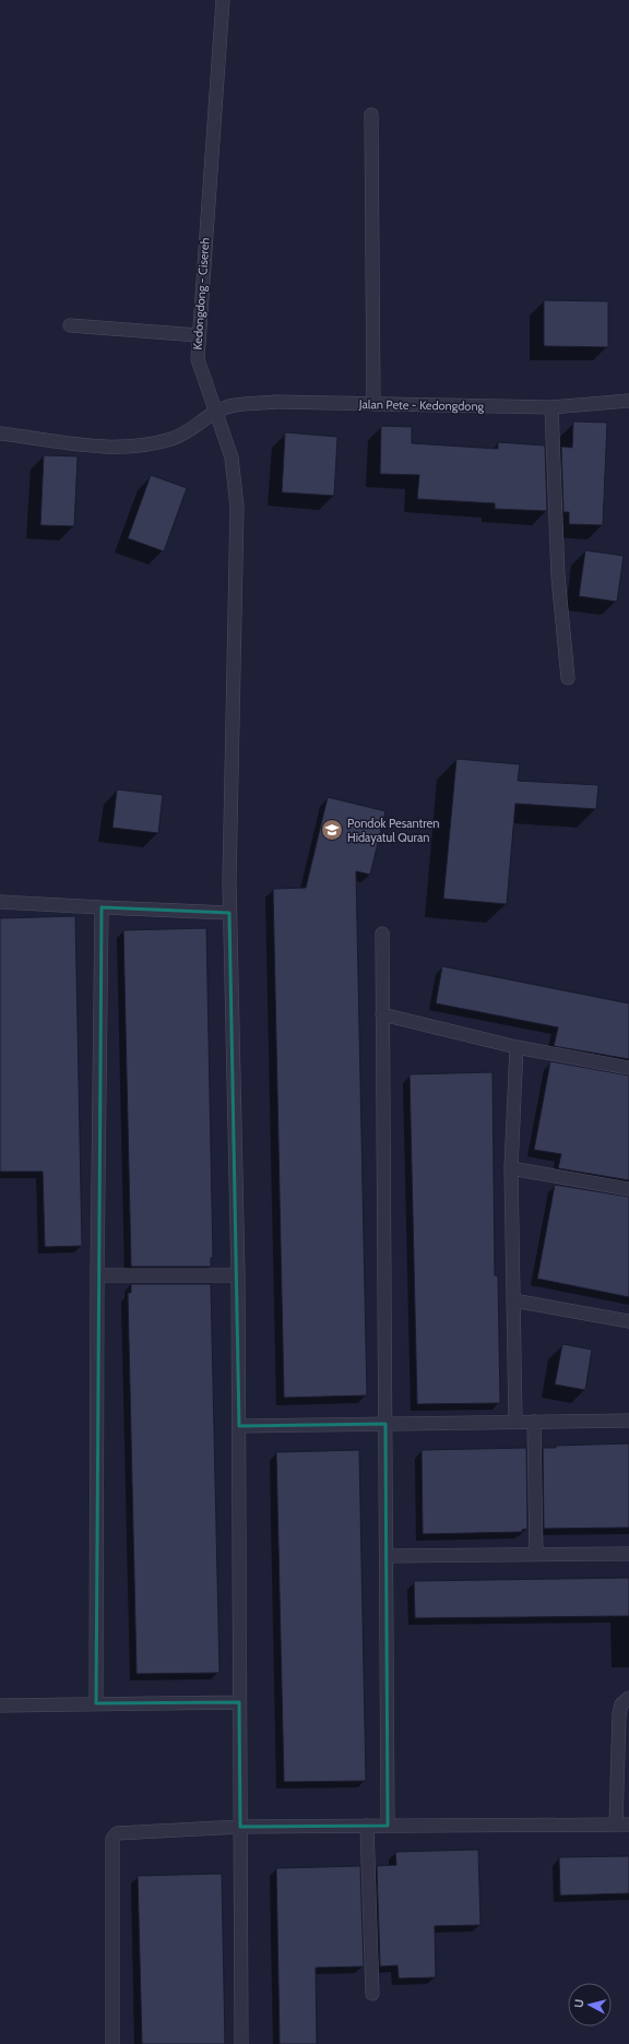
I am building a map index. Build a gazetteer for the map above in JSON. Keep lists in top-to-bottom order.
{
  "streets": {
    "street": ["Kedongdong - Cisereh", "Jalan Pete - Kedongdong"]
  },
  "crossings": [
    ["Kedongdong - Cisereh", "Jalan Pete - Kedongdong"]
  ],
  "places": {
    "school or university": ["Pondok Pesantren Hidayatul Quran"]
  },
  "north": "left"
}
